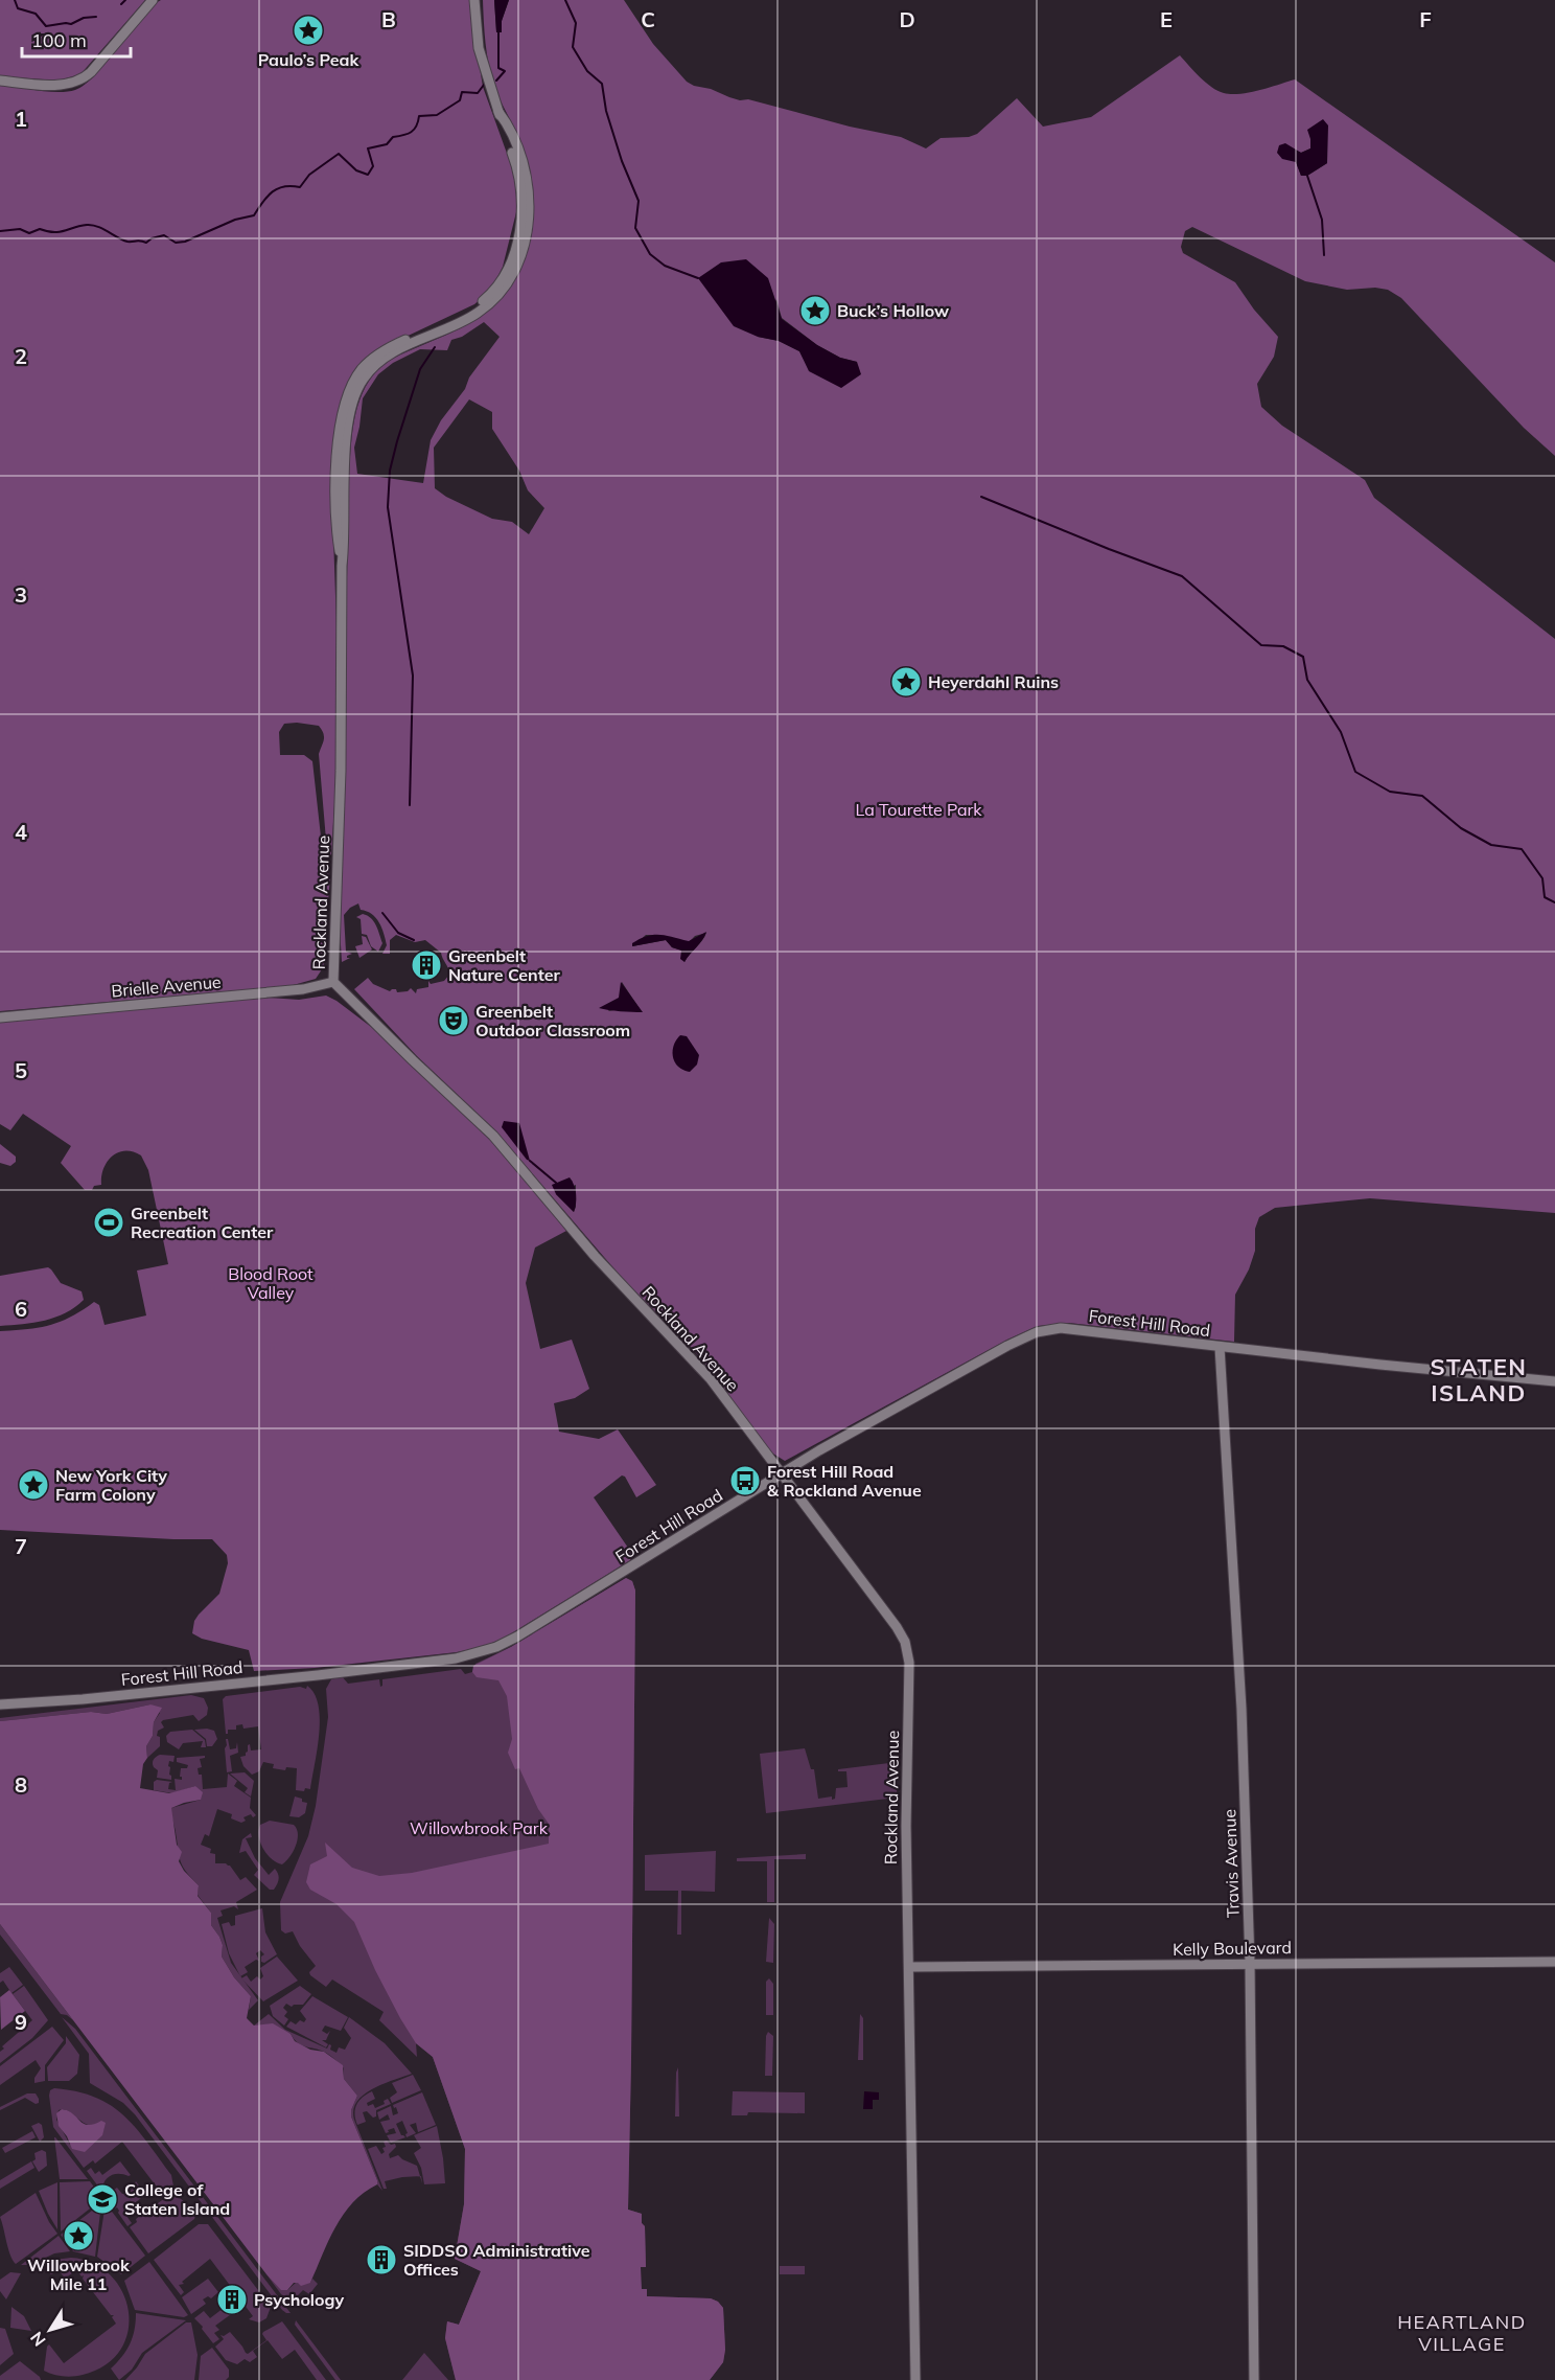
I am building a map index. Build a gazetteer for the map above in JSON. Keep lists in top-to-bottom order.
{
  "streets": {
    "street": [
      "Rockland Avenue",
      "Brielle Avenue",
      "Forest Hill Road",
      "Travis Avenue",
      "Kelly Boulevard"
    ]
  },
  "crossings": [
    ["Rockland Avenue", "Brielle Avenue"],
    ["Rockland Avenue", "Forest Hill Road"],
    ["Rockland Avenue", "Kelly Boulevard"],
    ["Forest Hill Road", "Travis Avenue"],
    ["Travis Avenue", "Kelly Boulevard"]
  ],
  "districts": ["STATEN ISLAND", "HEARTLAND VILLAGE"],
  "parks": ["La Tourette Park", "Blood Root Valley", "Willowbrook Park"],
  "places": {
    "place": [
      "Paulo’s Peak",
      "Buck’s Hollow",
      "Heyerdahl Ruins",
      "New York City Farm Colony",
      "Willowbrook Mile 11"
    ],
    "building": ["Greenbelt Nature Center", "SIDDSO Administrative Offices", "Psychology"],
    "theatre": ["Greenbelt Outdoor Classroom"],
    "sports": ["Greenbelt Recreation Center"],
    "bus stop": ["Forest Hill Road & Rockland Avenue"],
    "school or university": ["College of Staten Island"]
  },
  "scale_bar": "100 m",
  "north": "bottom left",
  "grid": {
    "columns": [
      "B",
      "C",
      "D",
      "E",
      "F"
    ],
    "rows": [
      "1",
      "2",
      "3",
      "4",
      "5",
      "6",
      "7",
      "8",
      "9"
    ]
  }
}
